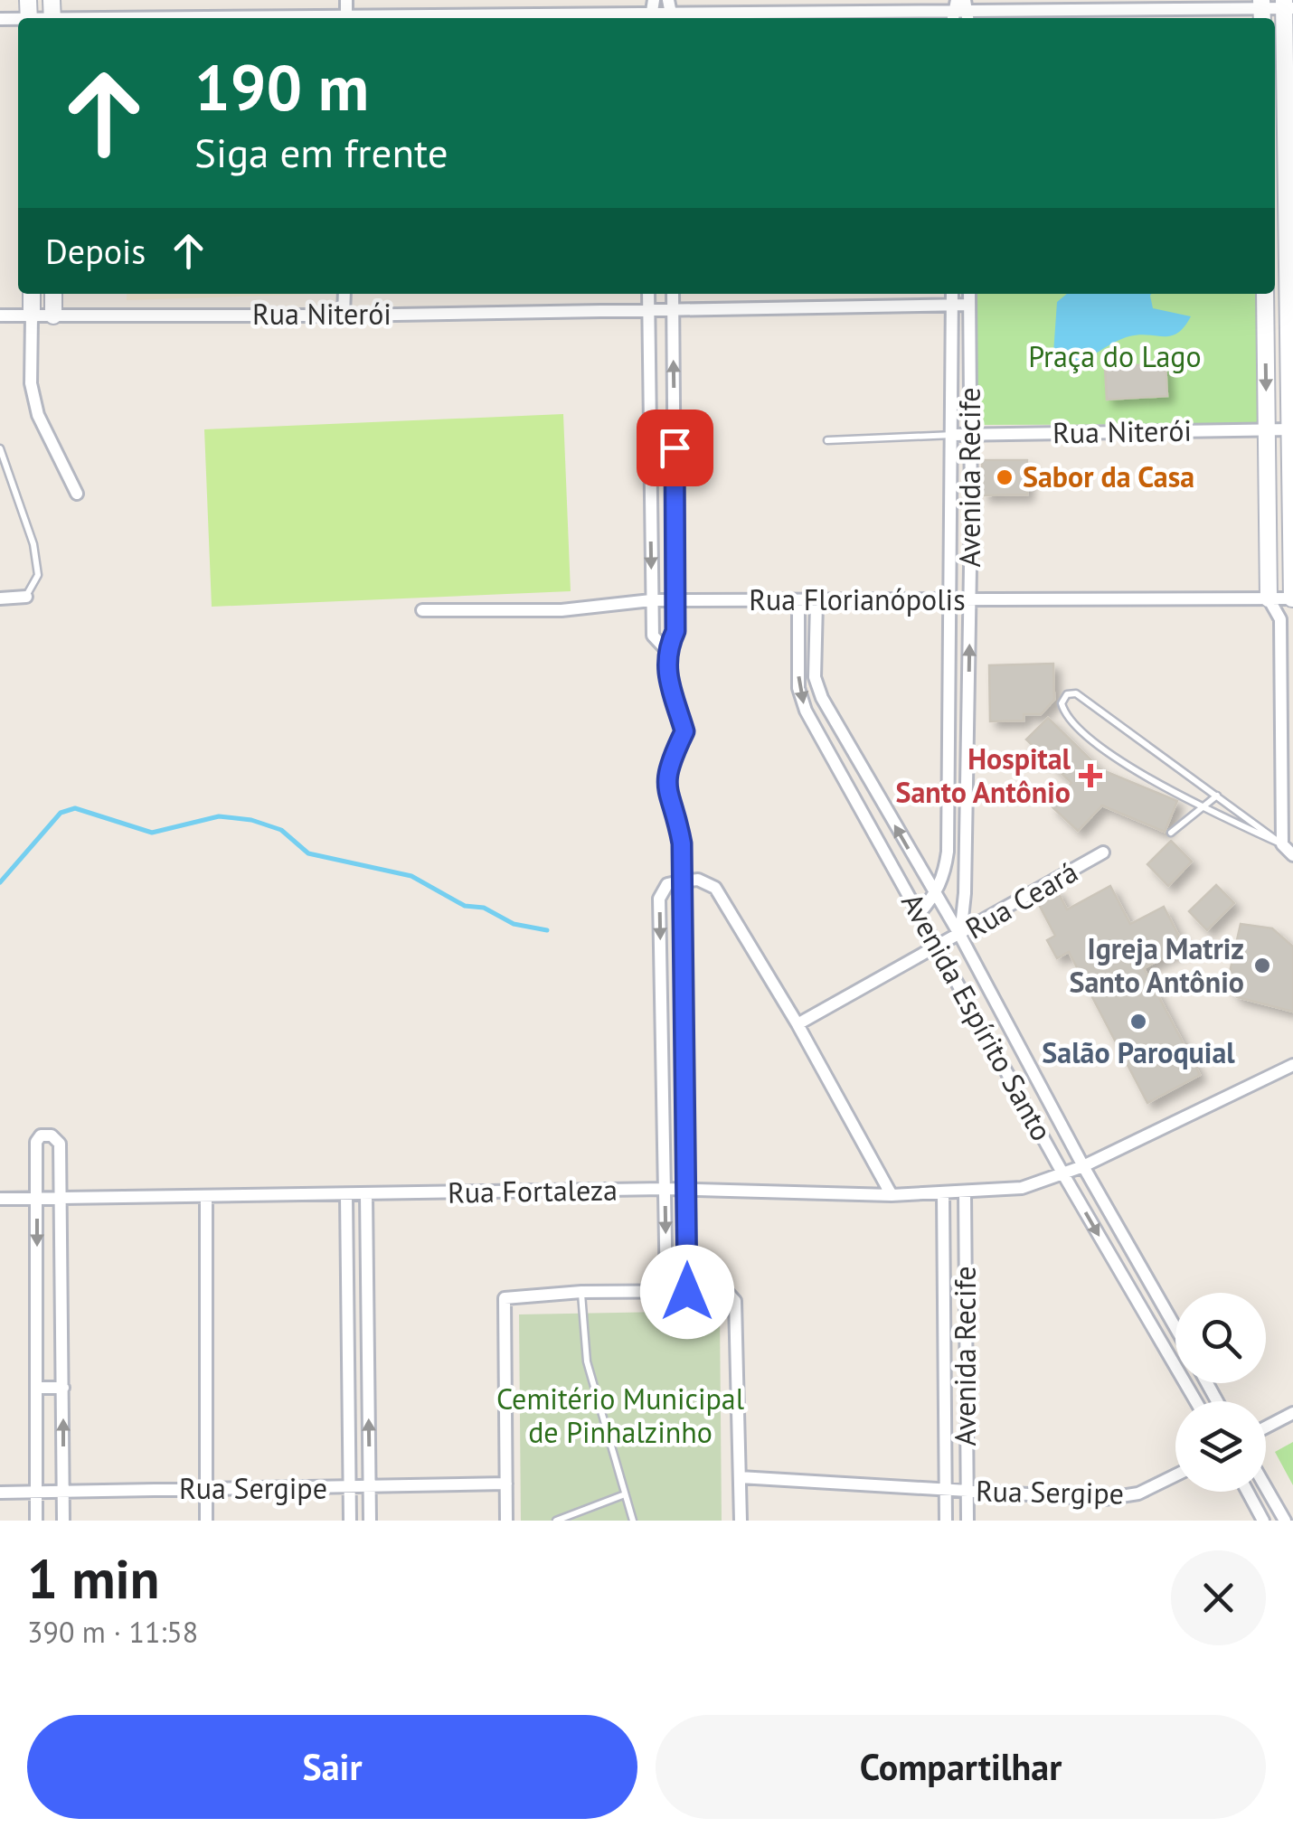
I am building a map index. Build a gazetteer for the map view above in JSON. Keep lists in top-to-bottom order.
{
  "streets": {
    "street": [
      "Rua Niterói",
      "Avenida Recife",
      "Rua Florianópolis",
      "Rua Ceará",
      "Avenida Espírito Santo",
      "Rua Fortaleza",
      "Rua Sergipe"
    ]
  },
  "crossings": [
    ["Rua Niterói", "Avenida Recife"],
    ["Avenida Recife", "Rua Florianópolis"],
    ["Avenida Recife", "Rua Ceará"],
    ["Avenida Recife", "Avenida Espírito Santo"],
    ["Avenida Recife", "Rua Fortaleza"],
    ["Avenida Recife", "Rua Sergipe"],
    ["Rua Florianópolis", "Avenida Espírito Santo"],
    ["Rua Ceará", "Avenida Espírito Santo"],
    ["Avenida Espírito Santo", "Rua Fortaleza"]
  ],
  "parks": ["Praça do Lago", "Cemitério Municipal de Pinhalzinho"],
  "places": {
    "other": ["Sabor da Casa", "Igreja Matriz Santo Antônio", "Salão Paroquial"],
    "health": ["Hospital Santo Antônio"]
  },
  "page": {
    "turn": ["190 m", "Siga em frente"],
    "then": "Depois",
    "heading": ["1 min", "390 m · 11:58"],
    "buttons": ["Sair", "Compartilhar"]
  }
}
